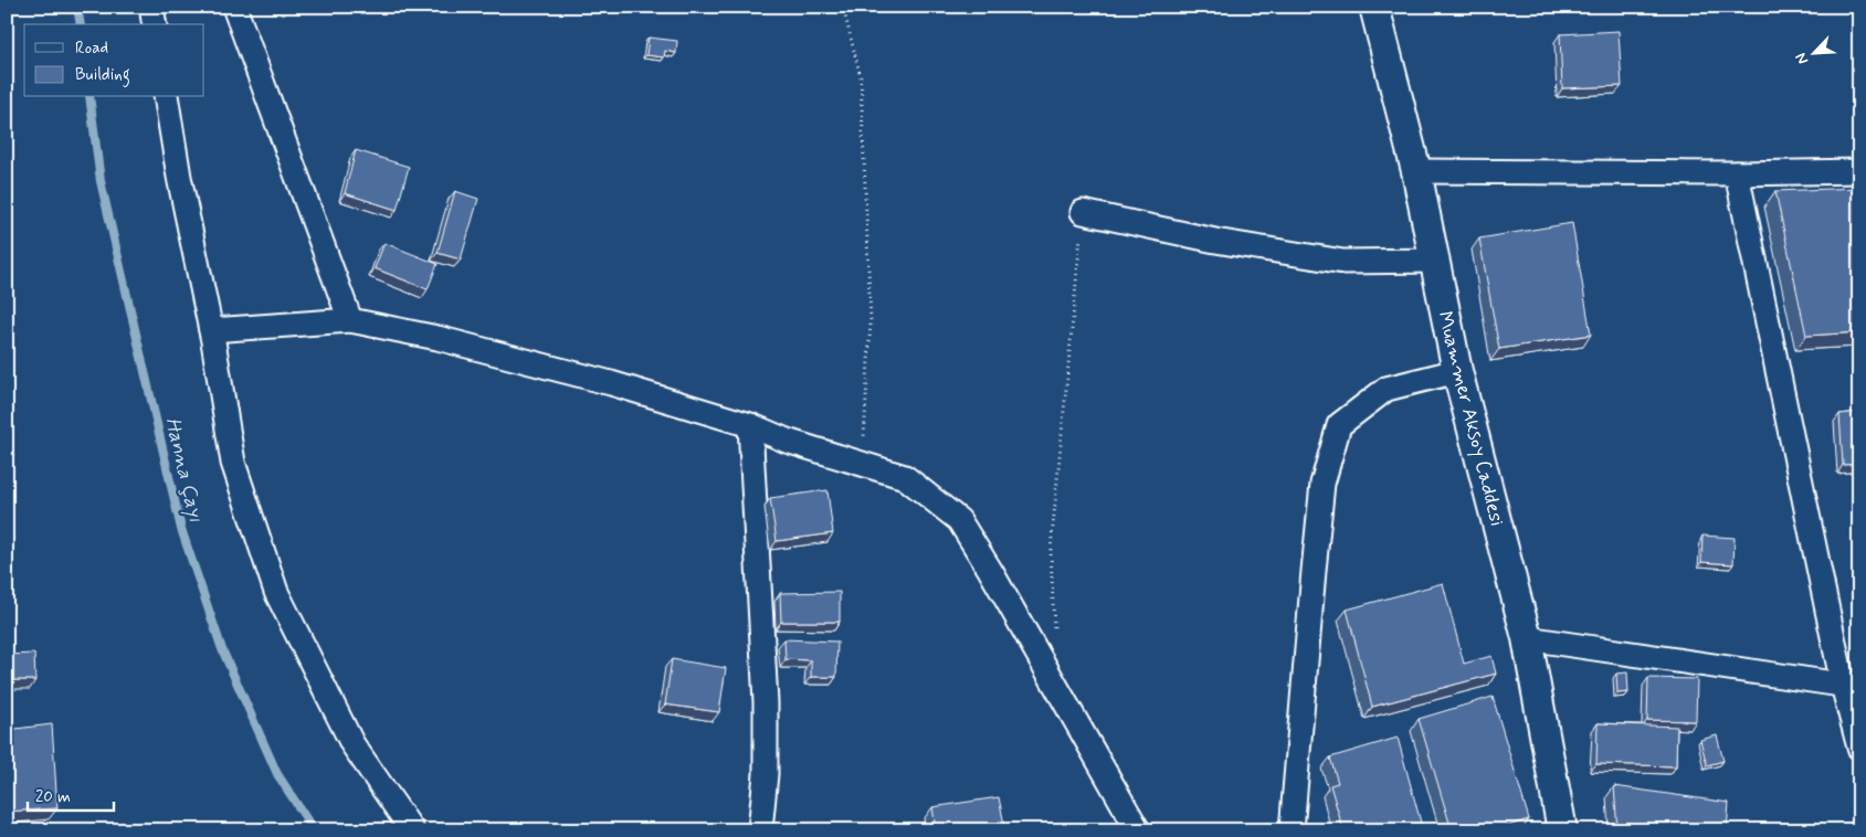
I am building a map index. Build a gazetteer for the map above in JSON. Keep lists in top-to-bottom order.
{
  "streets": {
    "street": ["Muammer Aksoy Caddesi"]
  },
  "water": ["Hanna Çayı"],
  "legend": ["Road", "Building"],
  "scale_bar": "20 m",
  "north": "bottom left"
}
